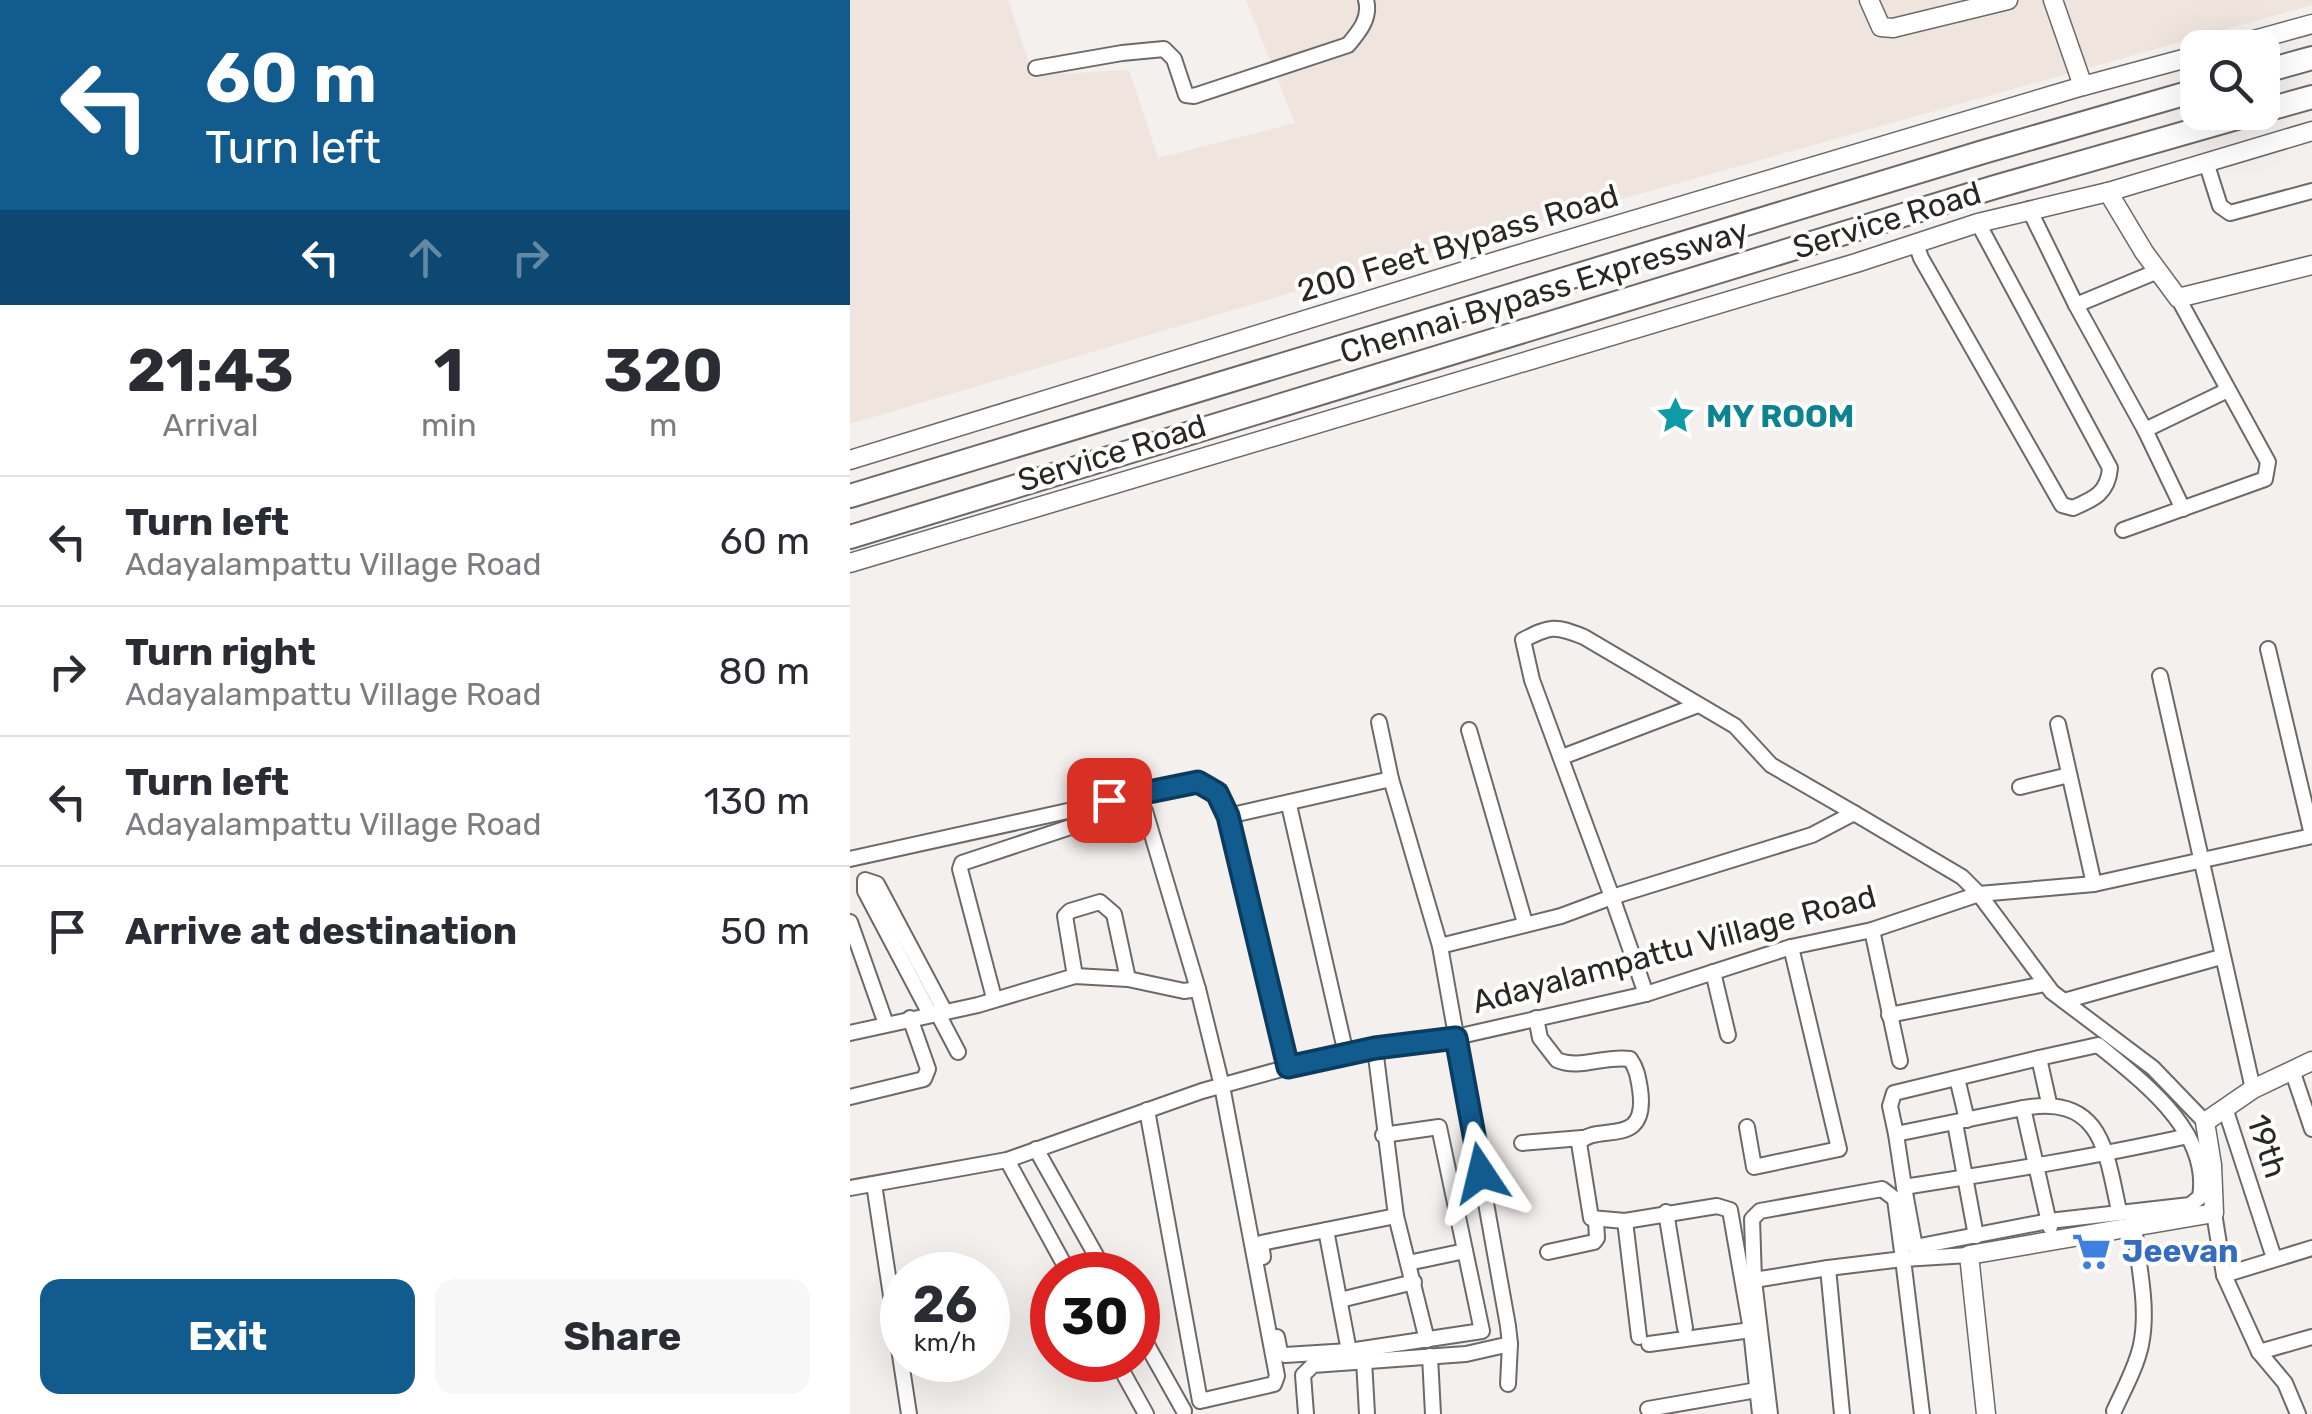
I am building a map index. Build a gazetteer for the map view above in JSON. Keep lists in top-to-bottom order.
{
  "streets": {
    "highway": ["Chennai Bypass Expressway"],
    "street": [
      "Service Road",
      "200 Feet Bypass Road",
      "Adayalampattu Village Road",
      "19th"
    ]
  },
  "places": {
    "place": ["MY ROOM"],
    "supermarket": ["Jeevan"]
  },
  "page": {
    "turn": ["60 m", "Turn left"],
    "eta": [
      "21:43",
      "Arrival",
      "1",
      "min",
      "320",
      "m"
    ],
    "list": [
      {
        "name": "Turn left",
        "note": "Adayalampattu Village Road",
        "value": "60 m"
      },
      {
        "name": "Turn right",
        "note": "Adayalampattu Village Road",
        "value": "80 m"
      },
      {
        "name": "Turn left",
        "note": "Adayalampattu Village Road",
        "value": "130 m"
      },
      {
        "name": "Arrive at destination",
        "value": "50 m"
      }
    ],
    "speed": "26 km/h",
    "limit": "30",
    "buttons": ["Exit", "Share"]
  }
}
